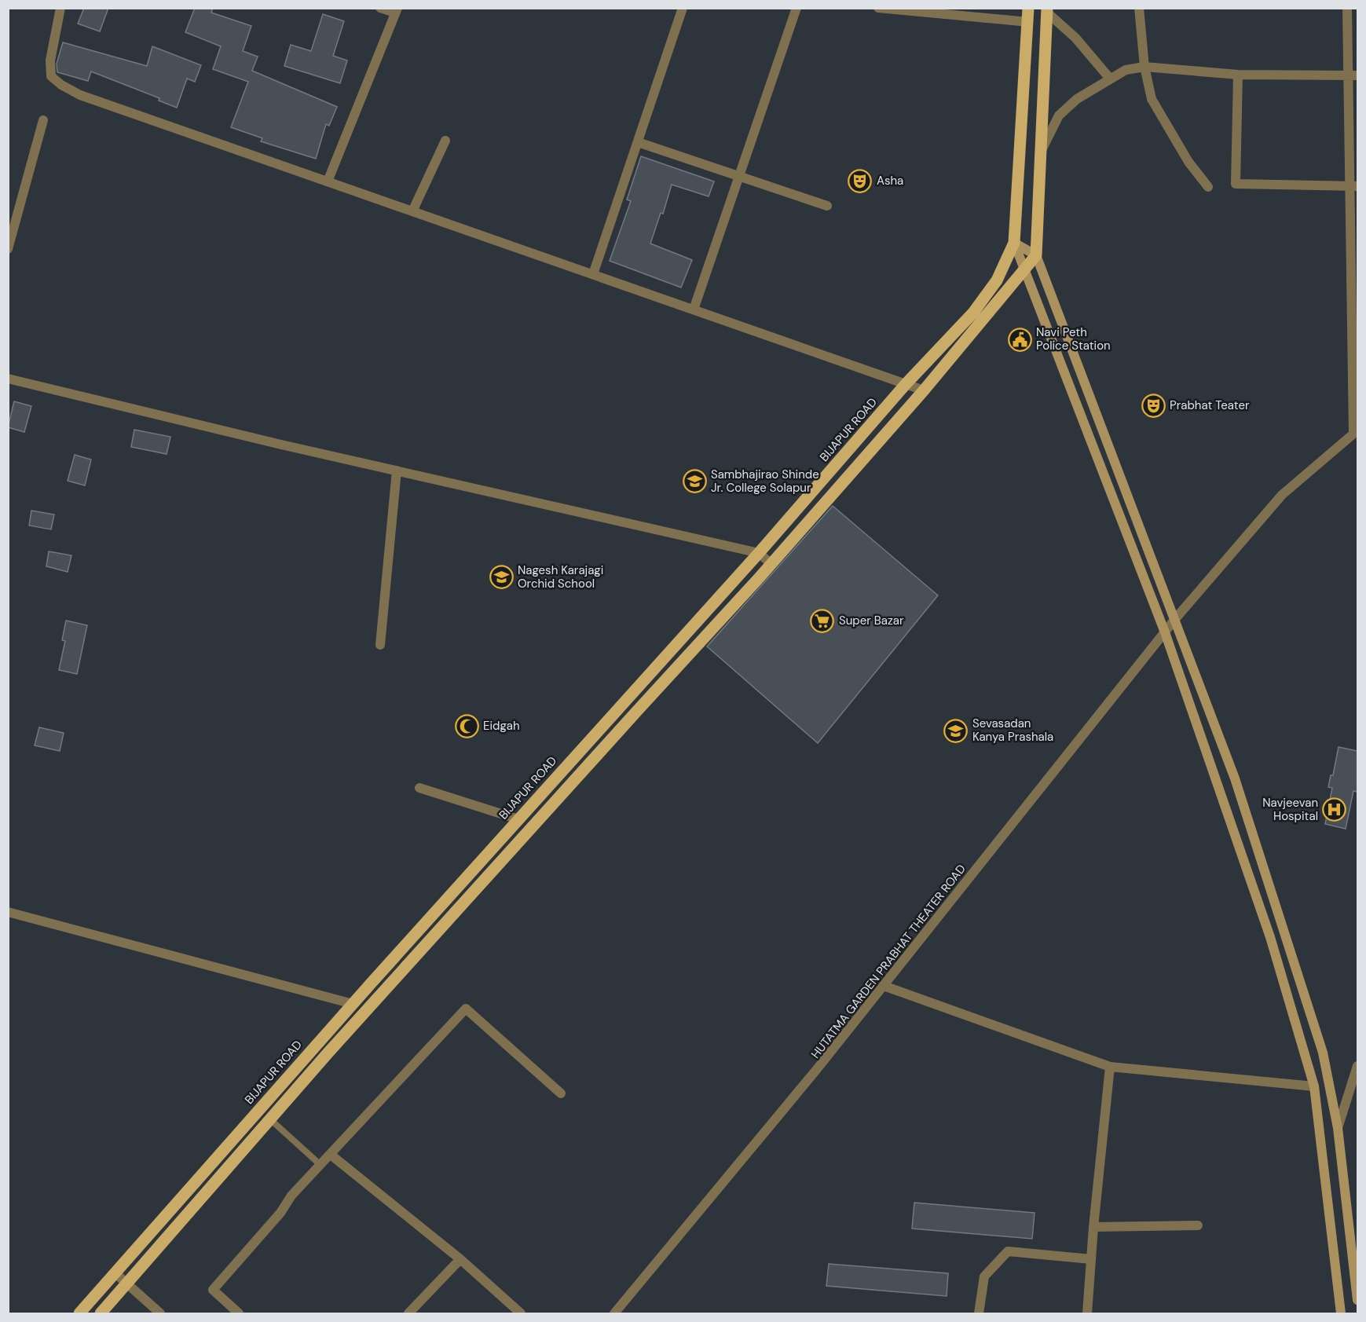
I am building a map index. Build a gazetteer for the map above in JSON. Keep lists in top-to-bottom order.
{
  "streets": {
    "main road": ["BIJAPUR ROAD"],
    "street": ["HUTATMA GARDEN PRABHAT THEATER ROAD"]
  },
  "places": {
    "theatre": ["Asha", "Prabhat Teater"],
    "public building": ["Navi Peth Police Station"],
    "school or university": ["Sambhajirao Shinde Jr. College Solapur", "Nagesh Karajagi Orchid School", "Sevasadan Kanya Prashala"],
    "supermarket": ["Super Bazar"],
    "mosque": ["Eidgah"],
    "hospital": ["Navjeevan Hospital"]
  }
}
